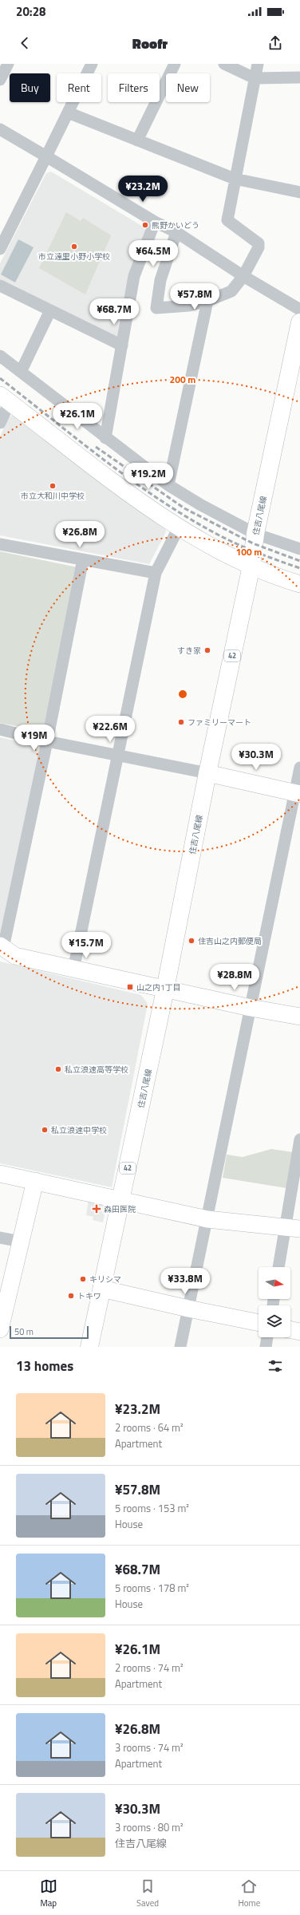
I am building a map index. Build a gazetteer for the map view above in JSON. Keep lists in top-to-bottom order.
{
  "streets": {
    "main road": ["住吉八尾線", "42"]
  },
  "places": {
    "other": [
      "熊野かいどう",
      "市立遠里小野小学校",
      "市立大和川中学校",
      "すき家",
      "ファミリーマート",
      "住吉山之内郵便局",
      "私立浪速高等学校",
      "私立浪速中学校",
      "キリシマ",
      "トキワ"
    ],
    "transit": ["山之内1丁目"],
    "health": ["森田医院"]
  },
  "scale_bar": "50 m",
  "north": "right",
  "page": {
    "status": "20:28",
    "header": "Roofr",
    "chip": [
      "Buy",
      "Rent",
      "Filters",
      "New"
    ],
    "price": [
      "¥23.2M",
      "¥64.5M",
      "¥57.8M",
      "¥68.7M",
      "¥26.1M",
      "¥19.2M",
      "¥26.8M",
      "¥22.6M",
      "¥19M",
      "¥30.3M",
      "¥15.7M",
      "¥28.8M",
      "¥33.8M"
    ],
    "scale": "50 m",
    "heading": "13 homes",
    "list": [
      {
        "name": "¥23.2M",
        "note": "2 rooms · 64 m² · Apartment"
      },
      {
        "name": "¥57.8M",
        "note": "5 rooms · 153 m² · House"
      },
      {
        "name": "¥68.7M",
        "note": "5 rooms · 178 m² · House"
      },
      {
        "name": "¥26.1M",
        "note": "2 rooms · 74 m² · Apartment"
      },
      {
        "name": "¥26.8M",
        "note": "3 rooms · 74 m² · Apartment"
      },
      {
        "name": "¥30.3M",
        "note": "3 rooms · 80 m² · 住吉八尾線"
      }
    ],
    "tabs": ["Map", "Saved", "Home"]
  },
  "rings": ["200 m", "100 m"]
}
